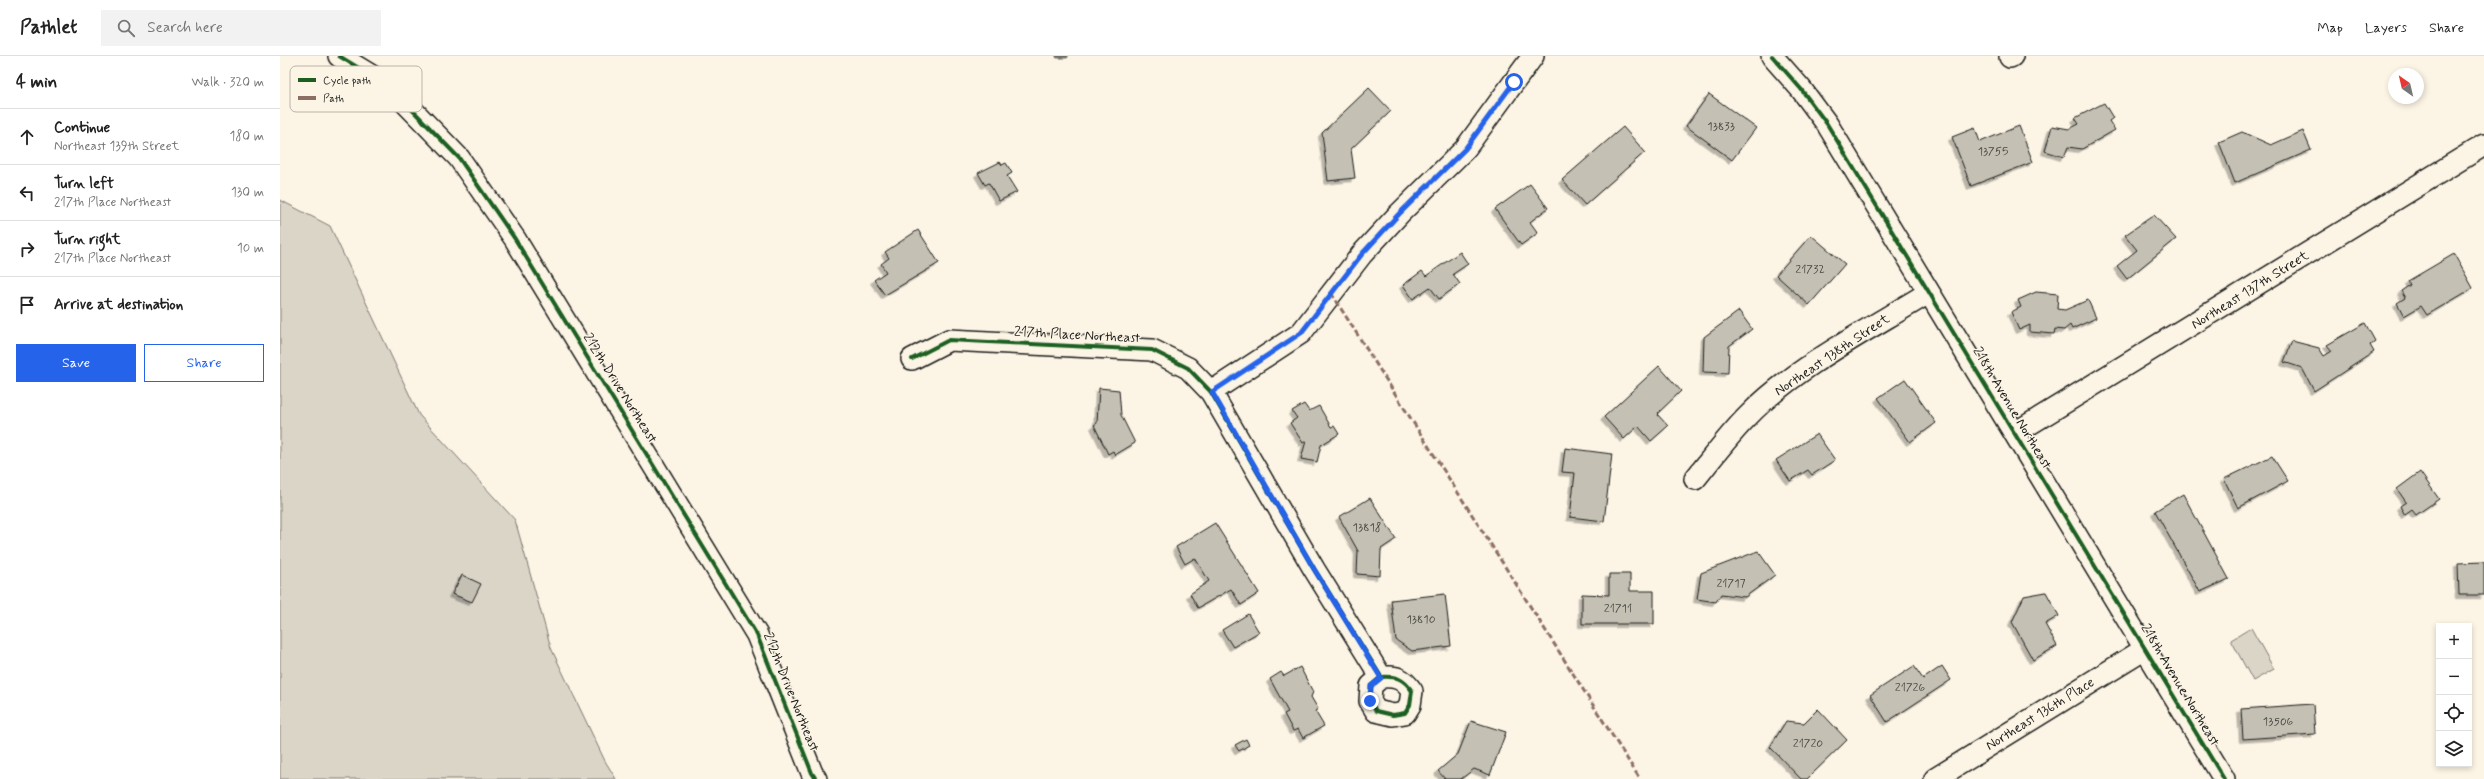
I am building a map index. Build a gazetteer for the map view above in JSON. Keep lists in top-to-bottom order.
{
  "streets": {
    "street": [
      "Northeast 137th Street",
      "217th Place Northeast",
      "Northeast 138th Street",
      "212th Drive Northeast",
      "218th Avenue Northeast",
      "Northeast 136th Place"
    ]
  },
  "crossings": [
    ["Northeast 137th Street", "218th Avenue Northeast"],
    ["Northeast 138th Street", "218th Avenue Northeast"],
    ["218th Avenue Northeast", "Northeast 136th Place"]
  ],
  "house_numbers": [
    "13833",
    "13755",
    "21732",
    "13818",
    "21717",
    "21711",
    "13810",
    "21726",
    "13506",
    "21720"
  ],
  "legend": ["Cycle path", "Path"],
  "north": "top left",
  "page": {
    "header": "Pathlet",
    "search": "Search here",
    "nav": ["Map", "Layers", "Share"],
    "heading": ["4 min", "Walk · 320 m"],
    "list": [
      ["Continue", "Northeast 139th Street", "180 m"],
      ["Turn left", "217th Place Northeast", "130 m"],
      ["Turn right", "217th Place Northeast", "10 m"],
      "Arrive at destination"
    ],
    "buttons": ["Save", "Share"],
    "map_buttons": ["+", "−"]
  }
}
